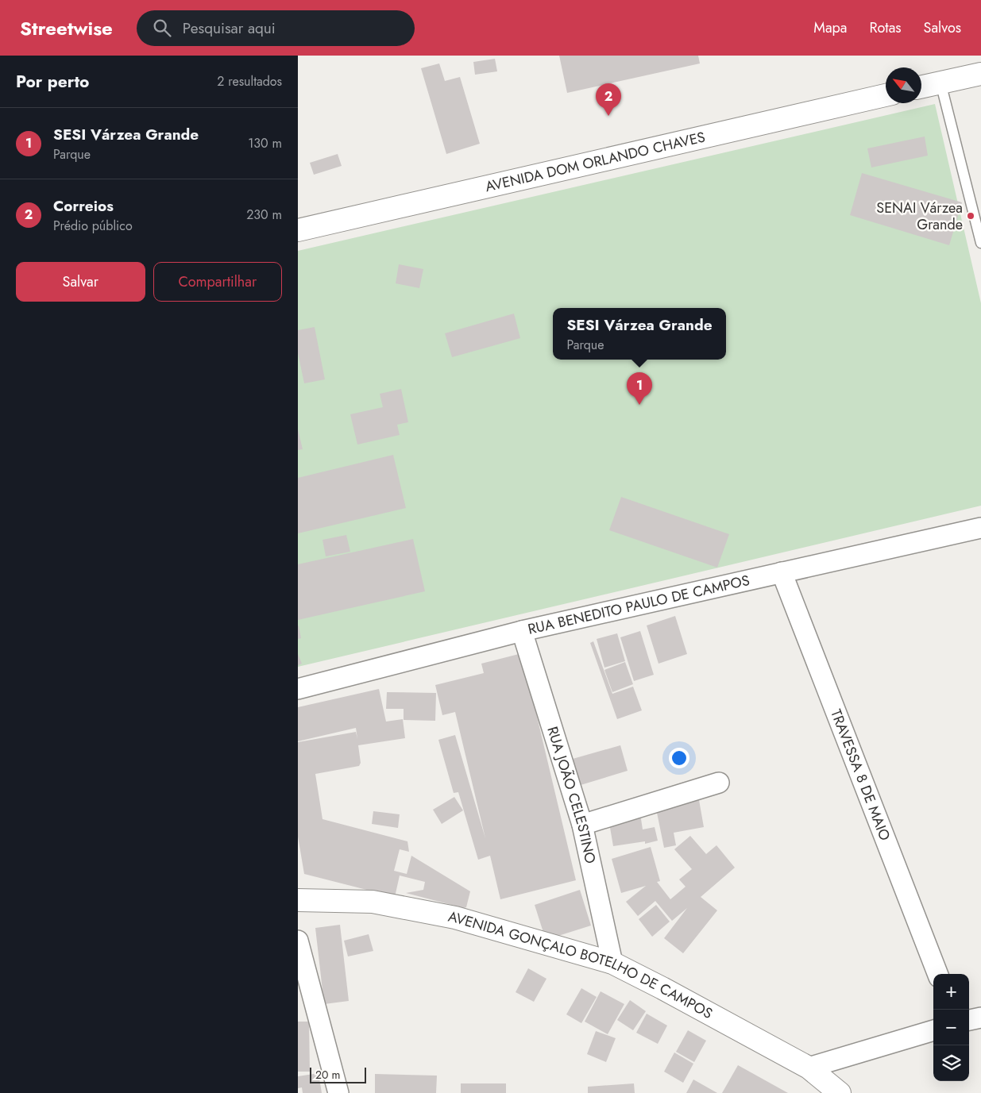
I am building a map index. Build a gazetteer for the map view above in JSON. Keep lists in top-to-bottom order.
{
  "streets": {
    "main road": ["AVENIDA DOM ORLANDO CHAVES", "AVENIDA GONÇALO BOTELHO DE CAMPOS"],
    "street": ["RUA BENEDITO PAULO DE CAMPOS", "TRAVESSA 8 DE MAIO", "RUA JOÃO CELESTINO"]
  },
  "crossings": [
    ["RUA BENEDITO PAULO DE CAMPOS", "TRAVESSA 8 DE MAIO"],
    ["RUA BENEDITO PAULO DE CAMPOS", "RUA JOÃO CELESTINO"],
    ["RUA JOÃO CELESTINO", "AVENIDA GONÇALO BOTELHO DE CAMPOS"]
  ],
  "places": ["SENAI Várzea Grande"],
  "scale_bar": "20 m",
  "north": "top left",
  "page": {
    "header": "Streetwise",
    "search": "Pesquisar aqui",
    "nav": ["Mapa", "Rotas", "Salvos"],
    "heading": ["Por perto", "2 resultados"],
    "pins": ["2", "1"],
    "list": [
      {
        "mark": "1",
        "name": "SESI Várzea Grande",
        "note": "Parque",
        "value": "130 m"
      },
      {
        "mark": "2",
        "name": "Correios",
        "note": "Prédio público",
        "value": "230 m"
      }
    ],
    "buttons": ["Salvar", "Compartilhar"],
    "popup": ["SESI Várzea Grande", "Parque"],
    "map_buttons": ["+", "−"],
    "scale": "20 m"
  }
}
